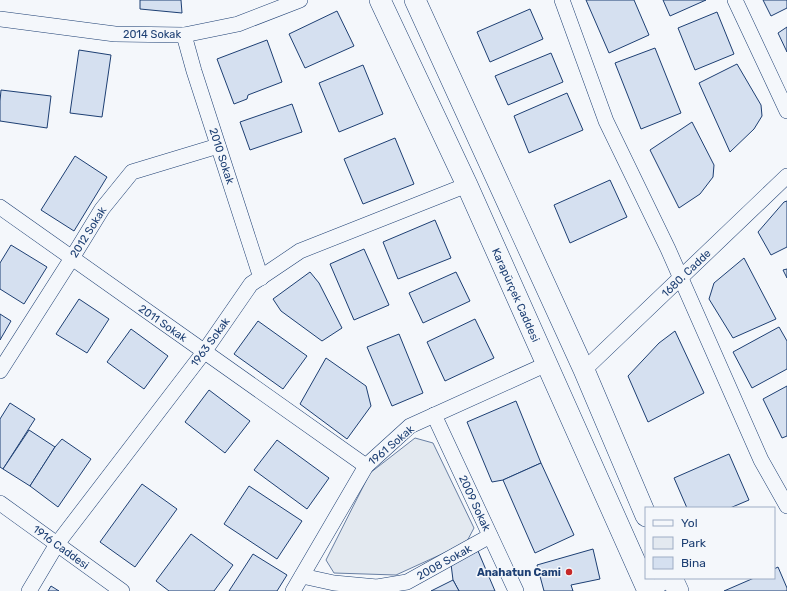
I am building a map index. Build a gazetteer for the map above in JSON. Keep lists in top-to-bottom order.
{
  "streets": {
    "main road": ["Karapürçek Caddesi"],
    "street": [
      "2014 Sokak",
      "2010 Sokak",
      "2012 Sokak",
      "1680. Cadde",
      "2011 Sokak",
      "1963 Sokak",
      "1961 Sokak",
      "2009 Sokak",
      "1916 Caddesi",
      "2008 Sokak"
    ]
  },
  "crossings": [
    ["2014 Sokak", "2010 Sokak"],
    ["2010 Sokak", "2012 Sokak"],
    ["2010 Sokak", "1963 Sokak"],
    ["2012 Sokak", "2011 Sokak"],
    ["Karapürçek Caddesi", "1963 Sokak"],
    ["Karapürçek Caddesi", "1961 Sokak"],
    ["2011 Sokak", "1963 Sokak"],
    ["2011 Sokak", "1961 Sokak"],
    ["1963 Sokak", "1916 Caddesi"],
    ["1961 Sokak", "2009 Sokak"],
    ["1961 Sokak", "2008 Sokak"],
    ["2009 Sokak", "2008 Sokak"]
  ],
  "places": ["Anahatun Cami"],
  "legend": ["Yol", "Park", "Bina"]
}
